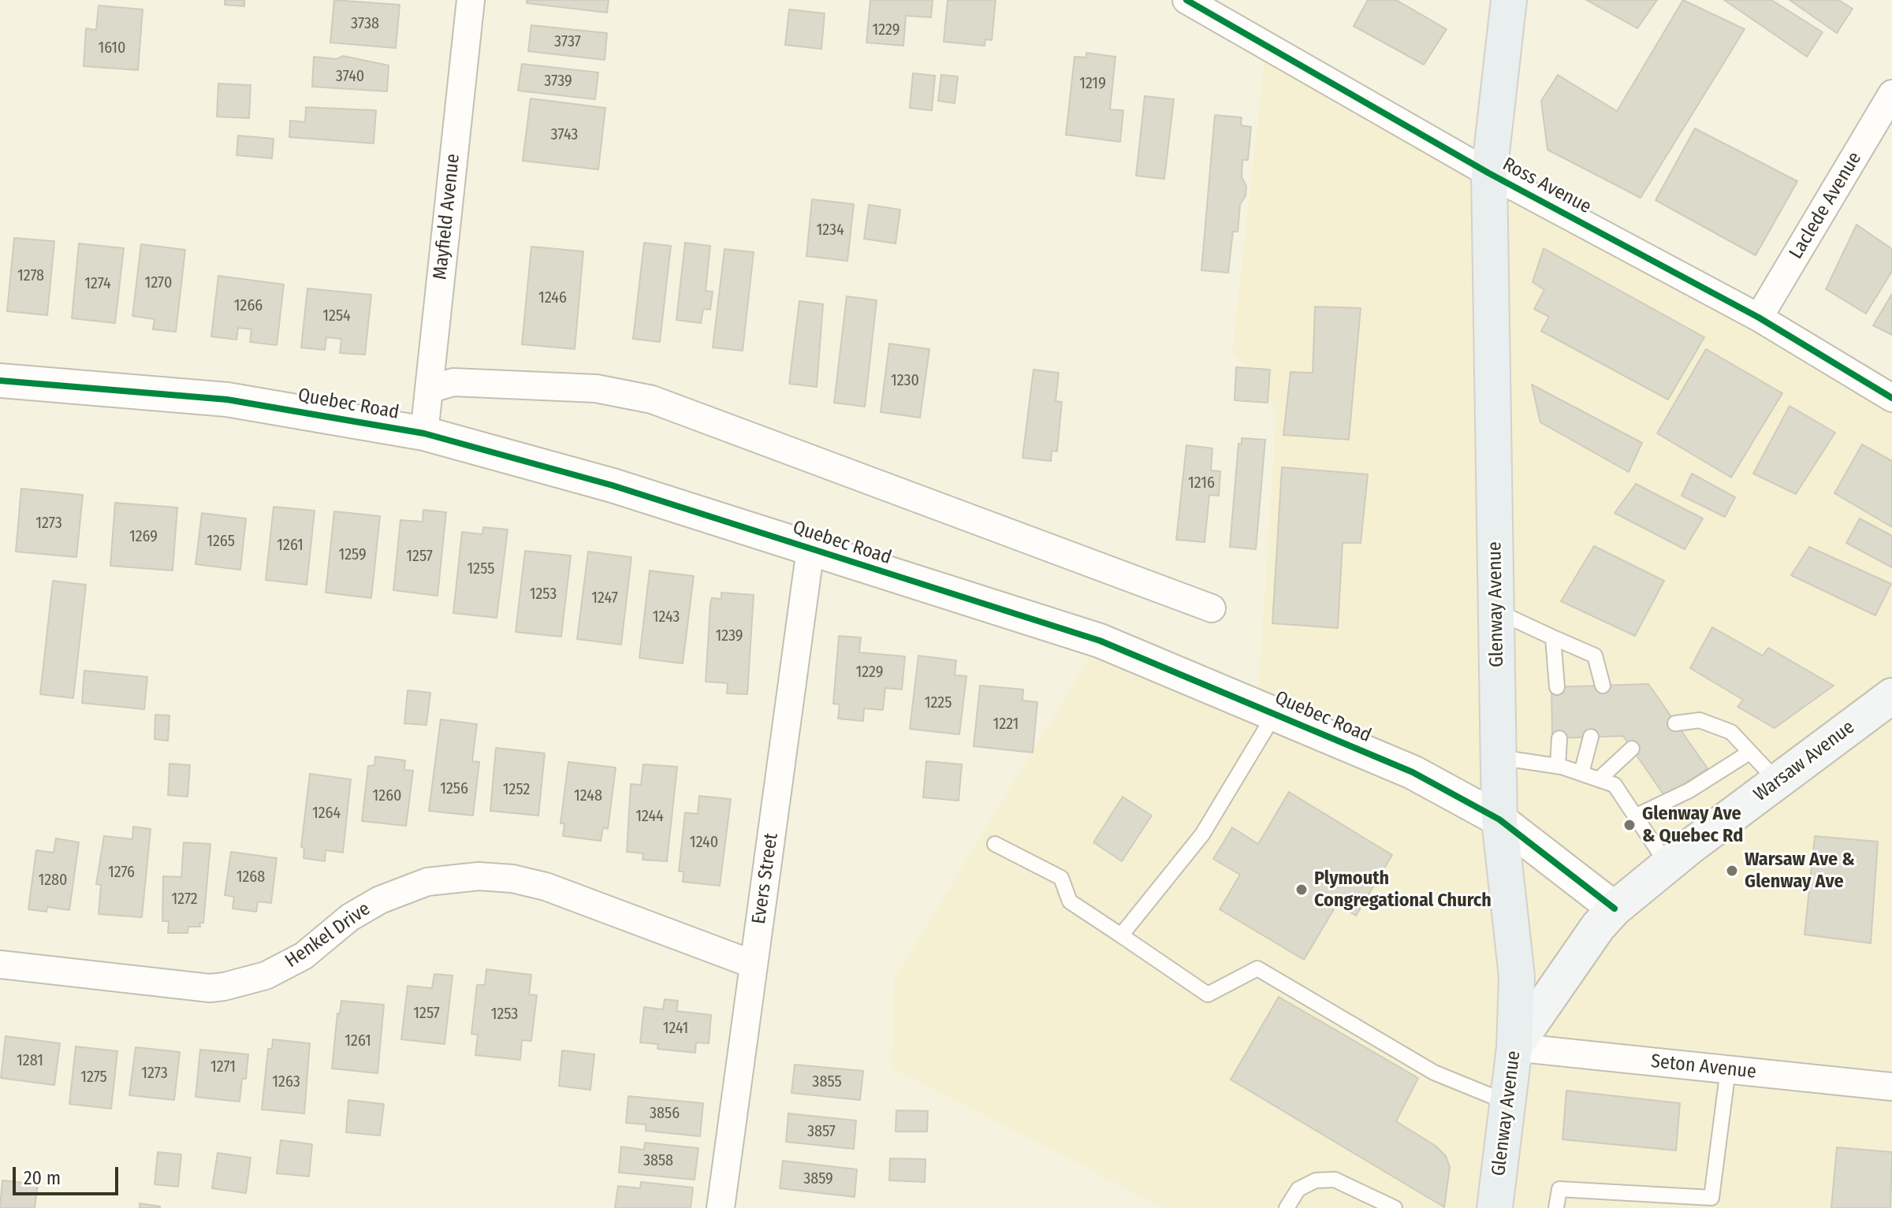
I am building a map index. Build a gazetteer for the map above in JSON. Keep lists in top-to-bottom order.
{
  "streets": {
    "main road": ["Glenway Avenue", "Warsaw Avenue"],
    "street": [
      "Ross Avenue",
      "Laclede Avenue",
      "Mayfield Avenue",
      "Quebec Road",
      "Evers Street",
      "Henkel Drive",
      "Seton Avenue"
    ]
  },
  "crossings": [
    ["Ross Avenue", "Laclede Avenue"],
    ["Ross Avenue", "Glenway Avenue"],
    ["Mayfield Avenue", "Quebec Road"],
    ["Quebec Road", "Glenway Avenue"],
    ["Quebec Road", "Warsaw Avenue"],
    ["Quebec Road", "Evers Street"],
    ["Glenway Avenue", "Warsaw Avenue"],
    ["Glenway Avenue", "Seton Avenue"],
    ["Warsaw Avenue", "Seton Avenue"],
    ["Evers Street", "Henkel Drive"]
  ],
  "places": ["Glenway Ave & Quebec Rd", "Warsaw Ave & Glenway Ave", "Plymouth Congregational Church"],
  "house_numbers": [
    "3738",
    "1229",
    "3737",
    "1610",
    "3740",
    "3739",
    "1219",
    "3743",
    "1234",
    "1278",
    "1270",
    "1274",
    "1246",
    "1266",
    "1254",
    "1230",
    "1216",
    "1273",
    "1269",
    "1265",
    "1261",
    "1259",
    "1257",
    "1255",
    "1253",
    "1247",
    "1243",
    "1239",
    "1229",
    "1225",
    "1221",
    "1256",
    "1252",
    "1260",
    "1248",
    "1264",
    "1244",
    "1240",
    "1276",
    "1268",
    "1280",
    "1272",
    "1257",
    "1253",
    "1241",
    "1261",
    "1281",
    "1271",
    "1273",
    "1275",
    "1263",
    "3855",
    "3856",
    "3857",
    "3858",
    "3859"
  ],
  "scale_bar": "20 m"
}
